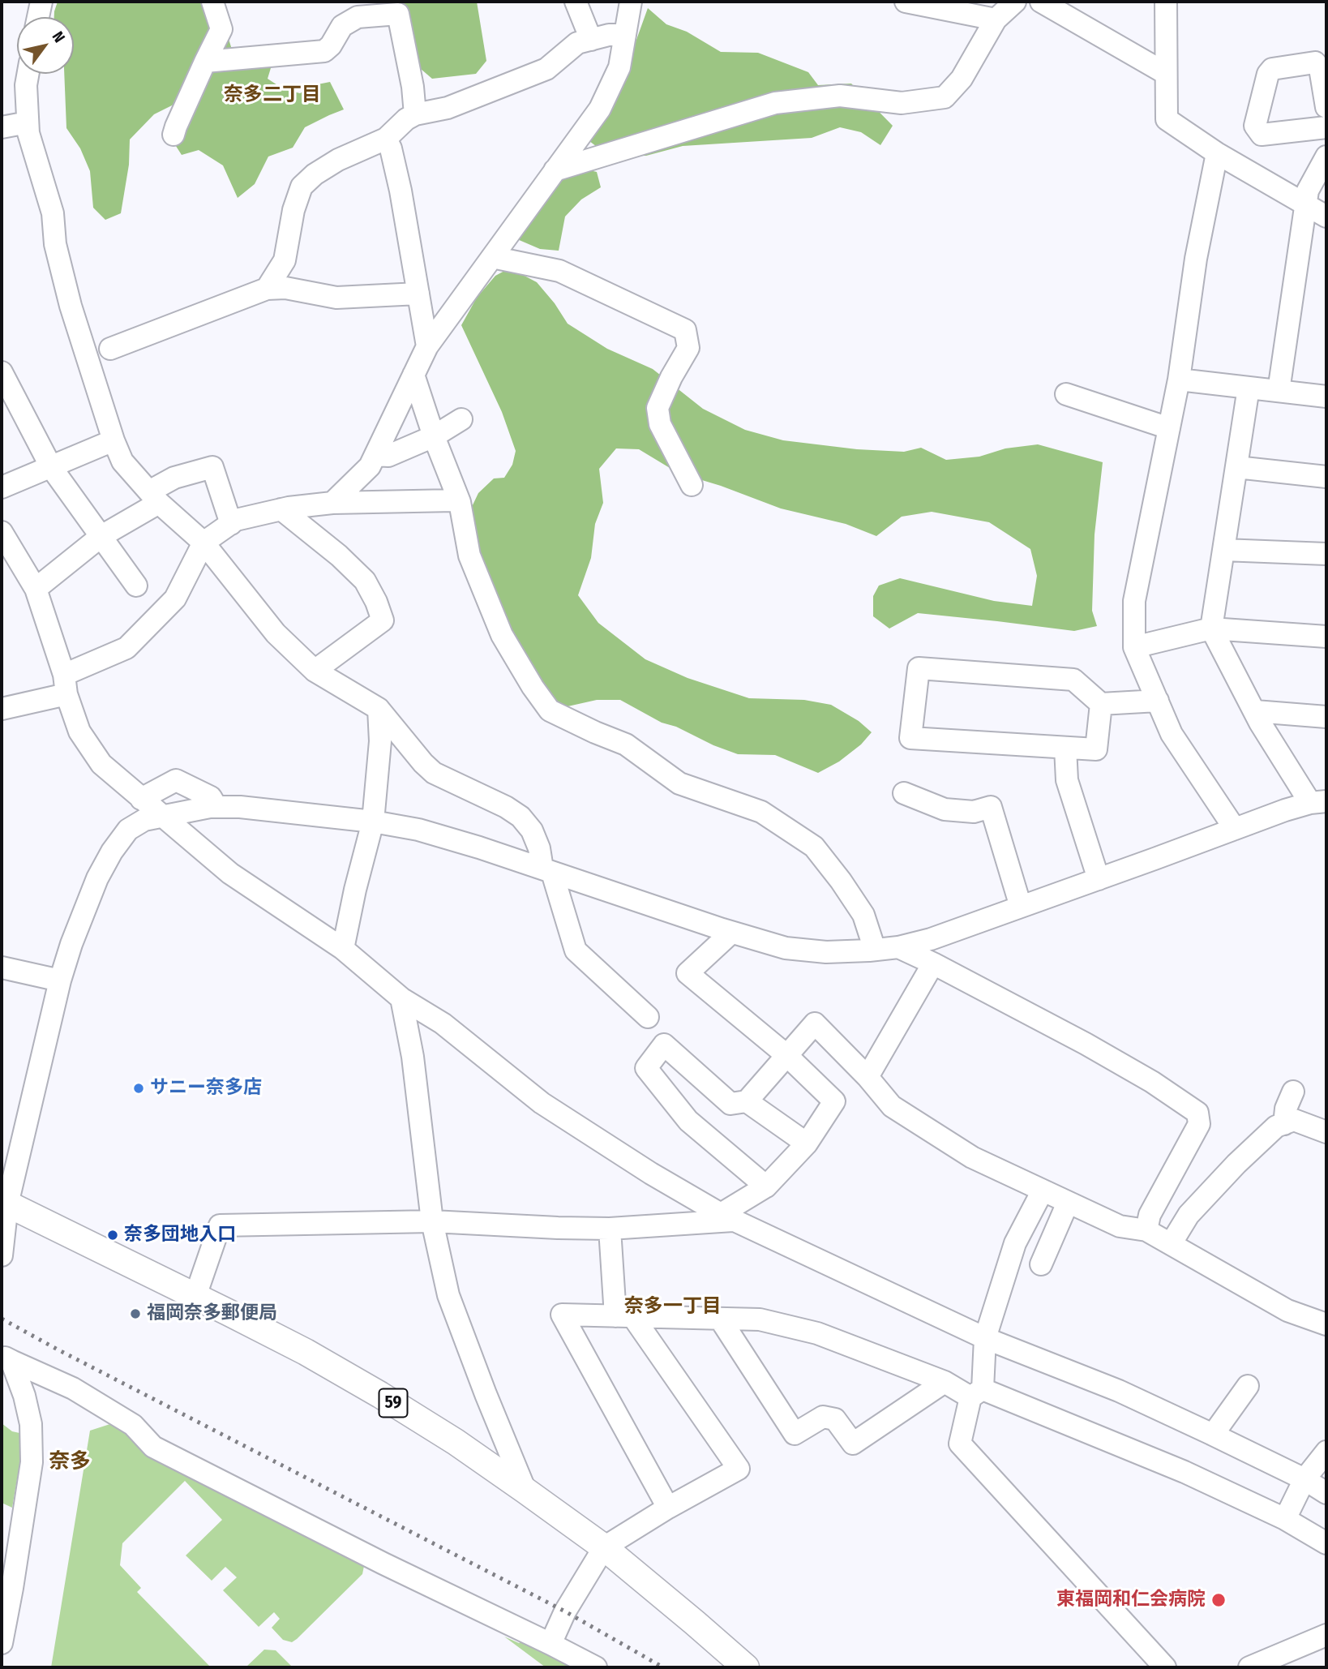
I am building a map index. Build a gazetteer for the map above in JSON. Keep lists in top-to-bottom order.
{
  "streets": {
    "main road": ["59"]
  },
  "districts": ["奈多二丁目", "奈多一丁目", "奈多"],
  "places": [
    "サニー奈多店",
    "奈多団地入口",
    "福岡奈多郵便局",
    "東福岡和仁会病院"
  ],
  "north": "top right"
}
